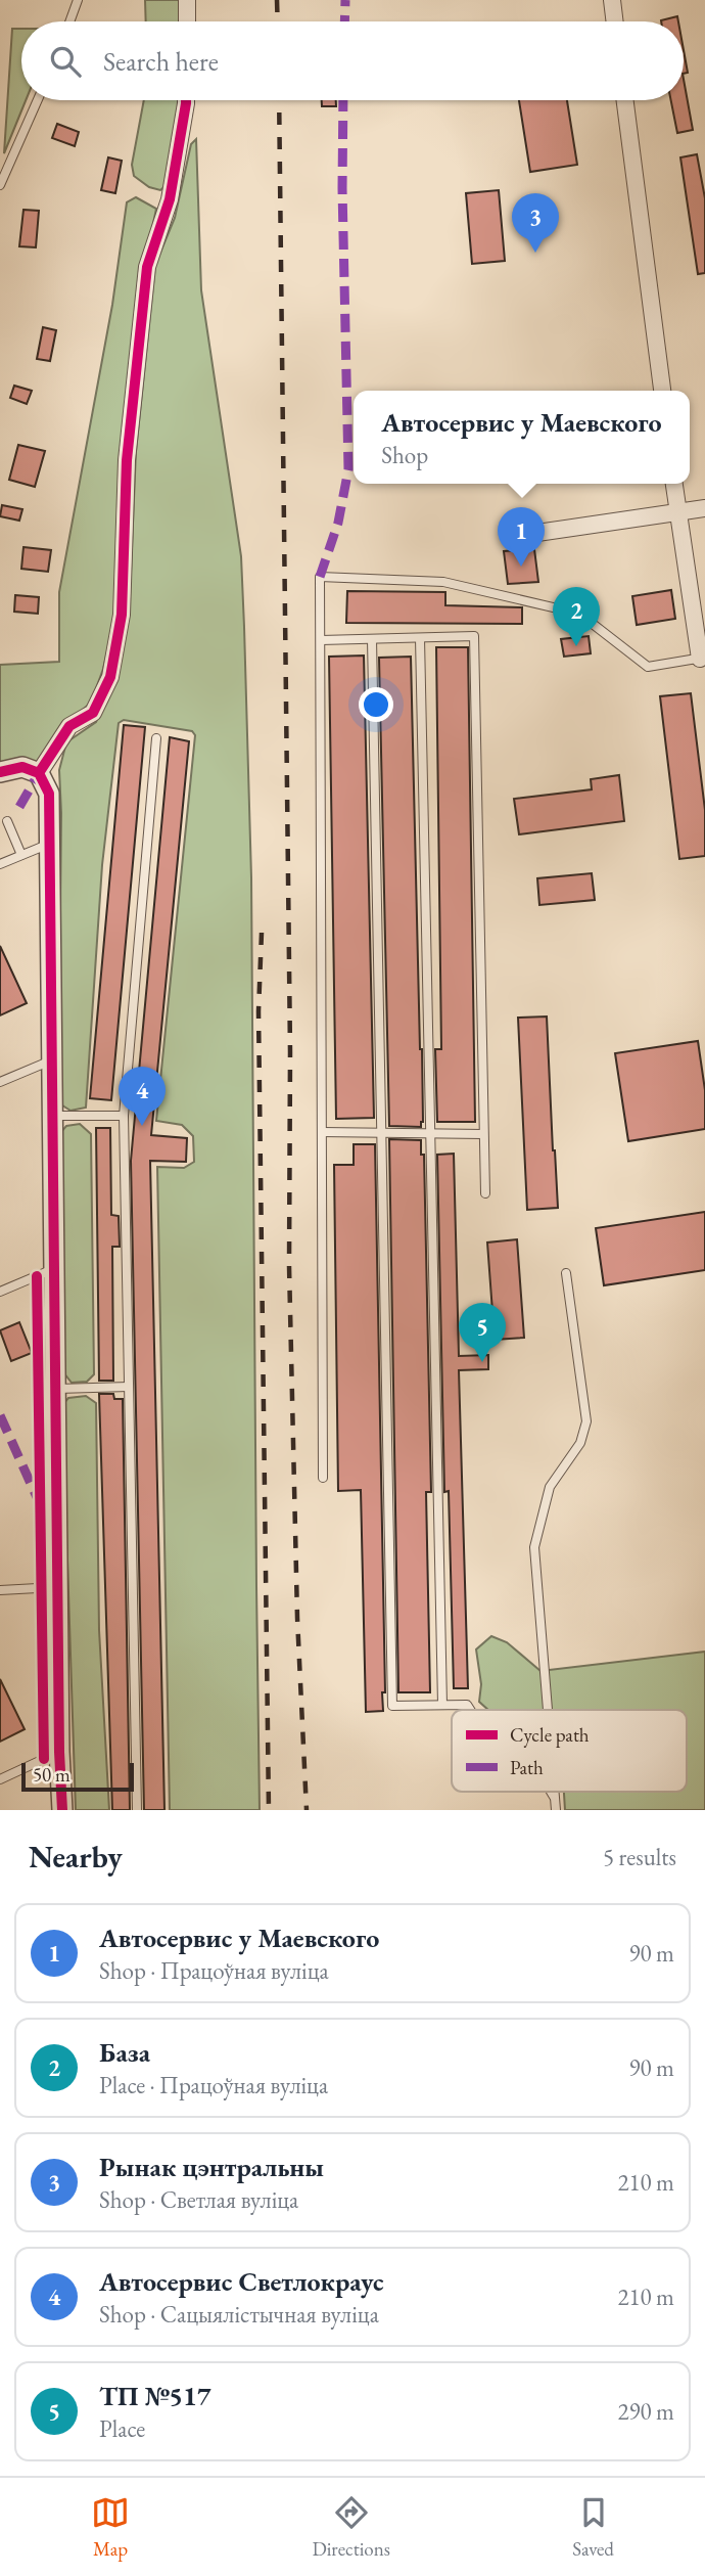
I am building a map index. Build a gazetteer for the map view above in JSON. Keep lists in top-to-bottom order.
{
  "legend": ["Cycle path", "Path"],
  "scale_bar": "50 m",
  "page": {
    "search": "Search here",
    "pins": [
      "3",
      "1",
      "2",
      "4",
      "5"
    ],
    "popup": ["Автосервис у Маевского", "Shop"],
    "scale": "50 m",
    "heading": ["Nearby", "5 results"],
    "list": [
      {
        "mark": "1",
        "name": "Автосервис у Маевского",
        "note": "Shop · Працоўная вуліца",
        "value": "90 m"
      },
      {
        "mark": "2",
        "name": "База",
        "note": "Place · Працоўная вуліца",
        "value": "90 m"
      },
      {
        "mark": "3",
        "name": "Рынак цэнтральны",
        "note": "Shop · Светлая вуліца",
        "value": "210 m"
      },
      {
        "mark": "4",
        "name": "Автосервис Светлокраус",
        "note": "Shop · Сацыялістычная вуліца",
        "value": "210 m"
      },
      {
        "mark": "5",
        "name": "ТП №517",
        "note": "Place",
        "value": "290 m"
      }
    ],
    "nav": ["Map", "Directions", "Saved"]
  }
}
